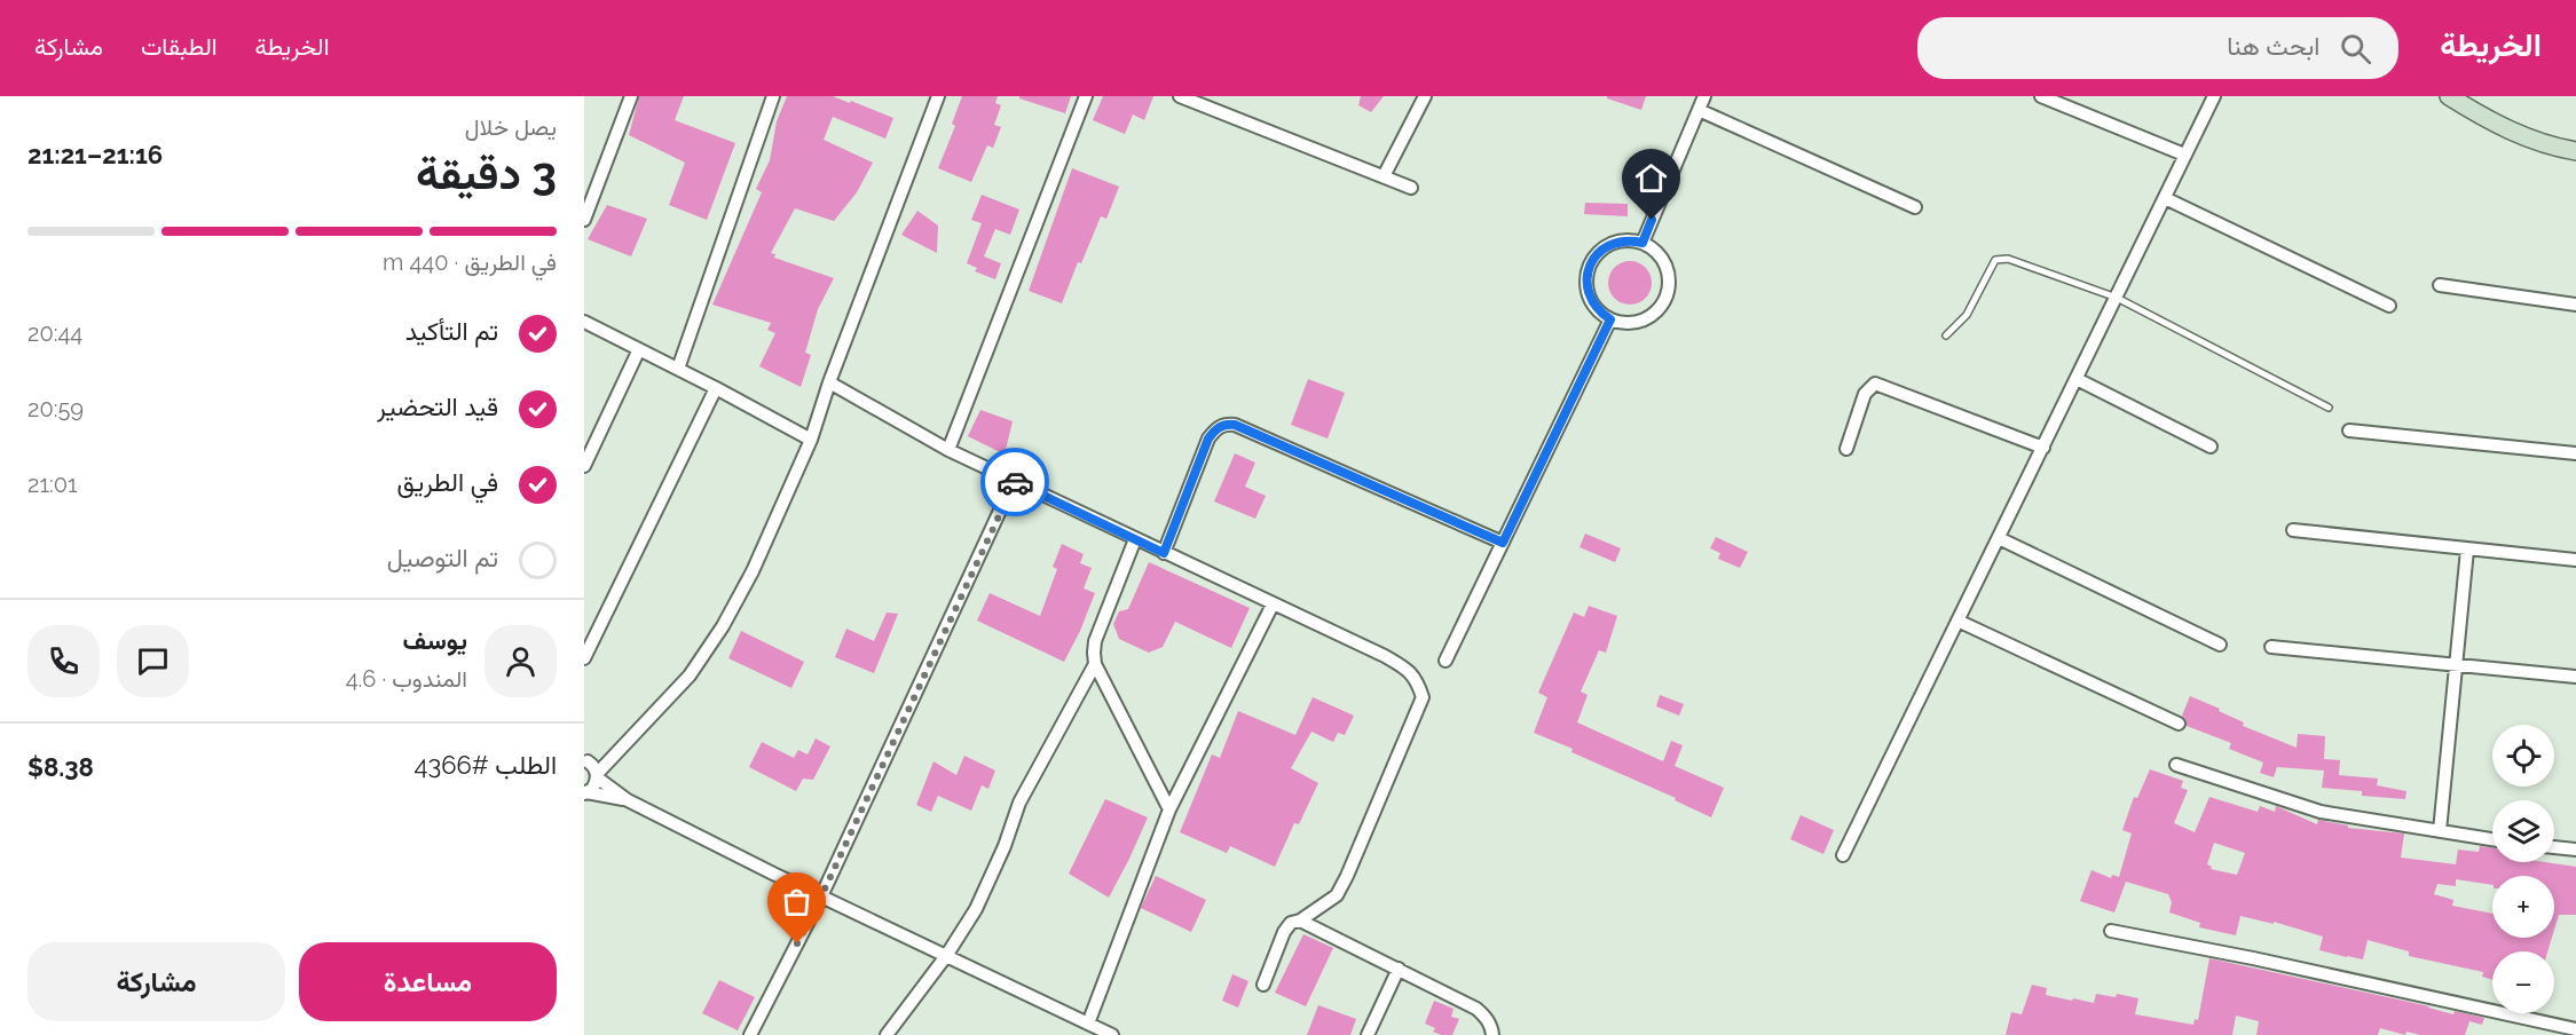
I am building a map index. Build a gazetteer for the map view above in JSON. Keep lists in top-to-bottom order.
{
  "page": {
    "header": "الخريطة",
    "search": "ابحث هنا",
    "nav": ["الخريطة", "الطبقات", "مشاركة"],
    "heading": ["3 دقيقة", "يصل خلال", "21:16–21:21"],
    "panel": [
      "يوسف",
      "المندوب · 4.6",
      "الطلب #4366",
      "$8.38"
    ],
    "bar": "في الطريق · 440 m",
    "list": [
      ["تم التأكيد", "20:44"],
      ["قيد التحضير", "20:59"],
      ["في الطريق", "21:01"],
      "تم التوصيل"
    ],
    "map_buttons": ["+", "−"],
    "buttons": ["مساعدة", "مشاركة"]
  }
}
